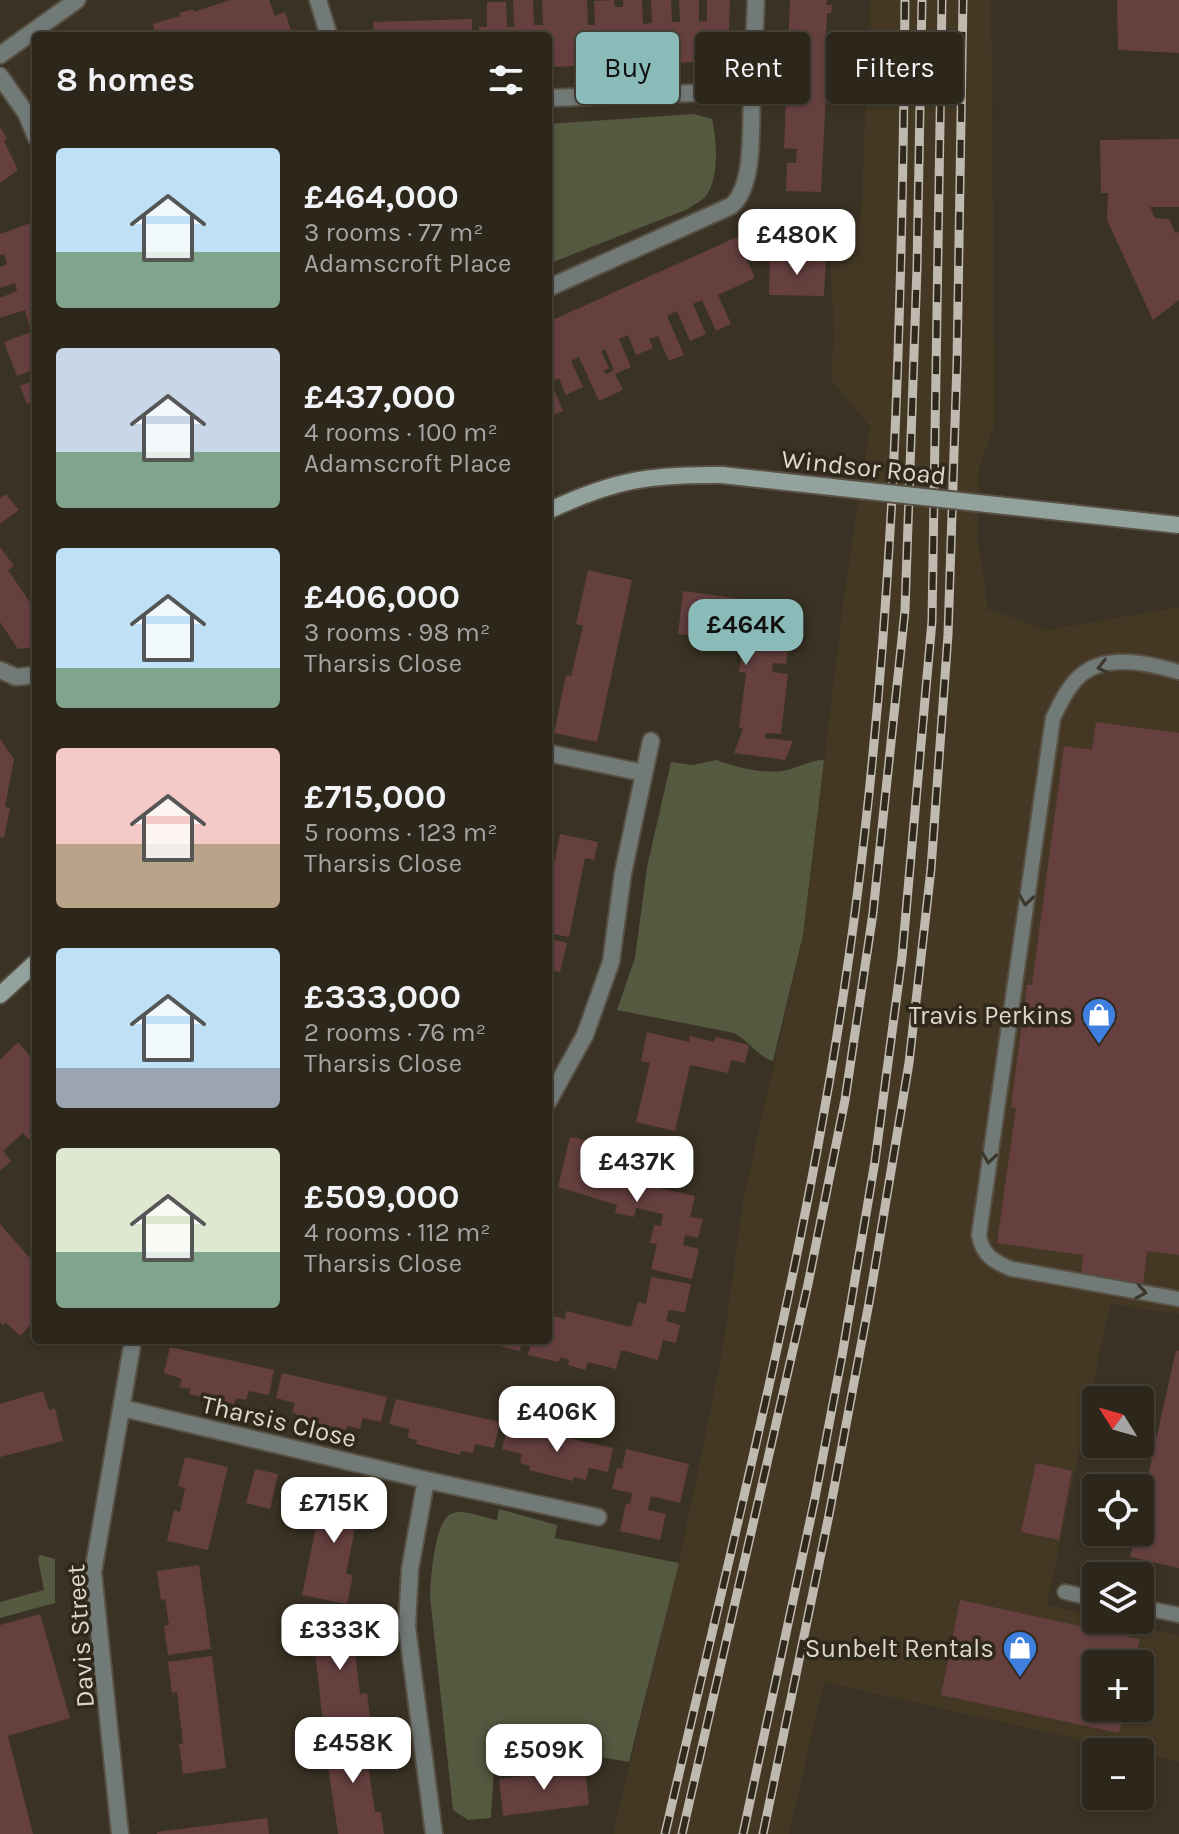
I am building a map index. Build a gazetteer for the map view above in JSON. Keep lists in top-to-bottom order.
{
  "streets": {
    "street": ["Windsor Road", "Tharsis Close", "Davis Street"]
  },
  "crossings": [
    ["Tharsis Close", "Davis Street"]
  ],
  "places": {
    "shop": ["Travis Perkins", "Sunbelt Rentals"]
  },
  "north": "top left",
  "page": {
    "chip": ["Buy", "Rent", "Filters"],
    "heading": "8 homes",
    "list": [
      {
        "name": "£464,000",
        "note": "3 rooms · 77 m² · Adamscroft Place"
      },
      {
        "name": "£437,000",
        "note": "4 rooms · 100 m² · Adamscroft Place"
      },
      {
        "name": "£406,000",
        "note": "3 rooms · 98 m² · Tharsis Close"
      },
      {
        "name": "£715,000",
        "note": "5 rooms · 123 m² · Tharsis Close"
      },
      {
        "name": "£333,000",
        "note": "2 rooms · 76 m² · Tharsis Close"
      },
      {
        "name": "£509,000",
        "note": "4 rooms · 112 m² · Tharsis Close"
      }
    ],
    "price": [
      "£480K",
      "£464K",
      "£437K",
      "£406K",
      "£715K",
      "£333K",
      "£458K",
      "£509K"
    ],
    "map_buttons": ["+", "−"]
  }
}
